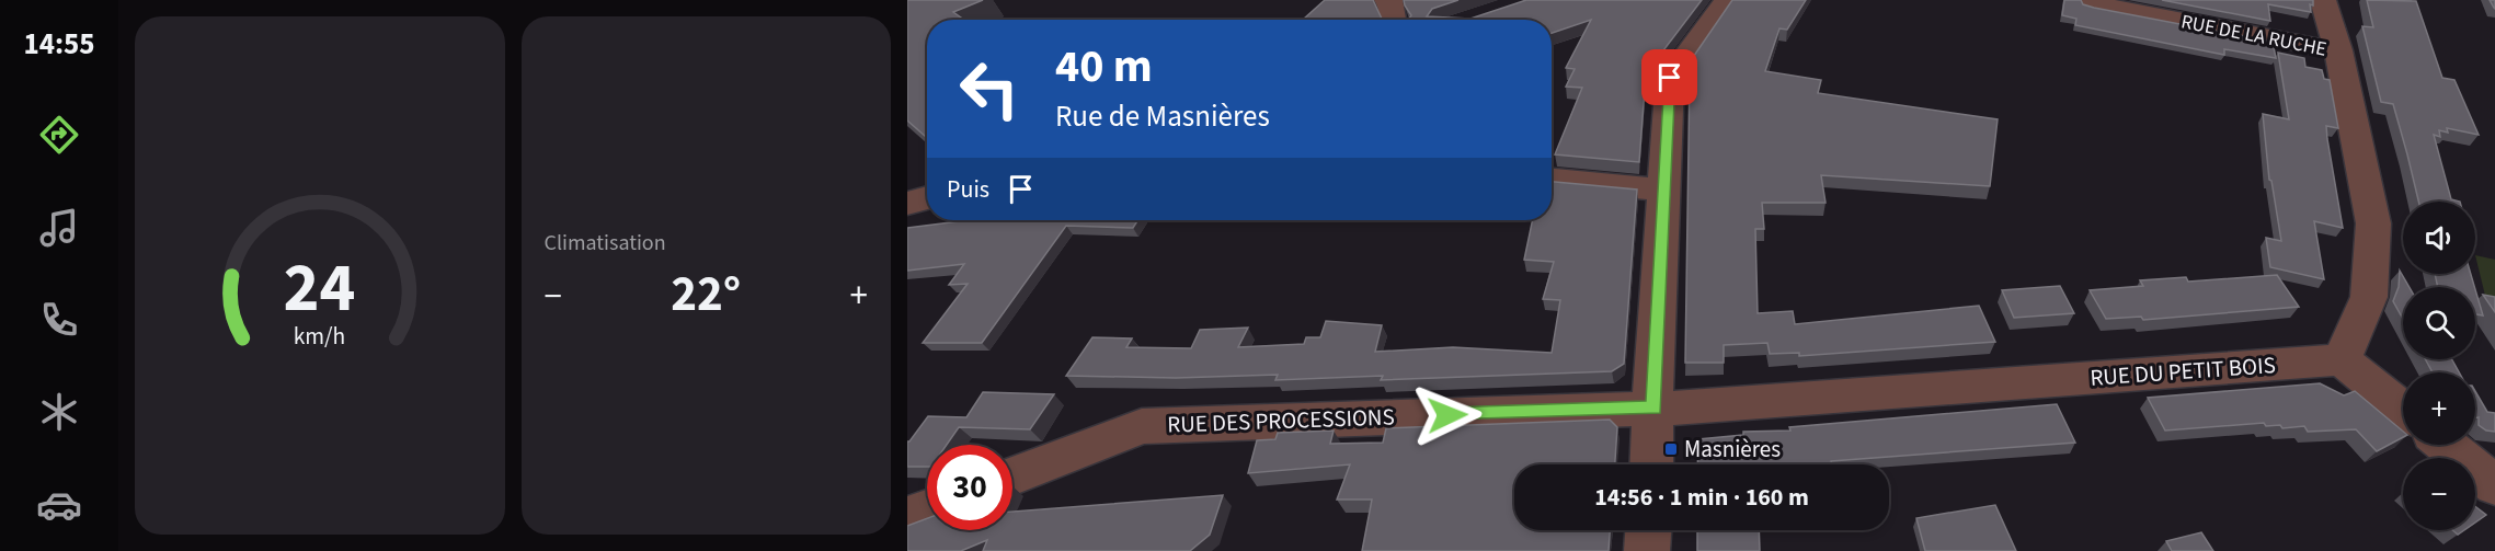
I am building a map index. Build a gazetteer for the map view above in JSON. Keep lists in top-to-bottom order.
{
  "streets": {
    "street": ["RUE DE LA RUCHE", "RUE DU PETIT BOIS", "RUE DES PROCESSIONS"]
  },
  "crossings": [
    ["RUE DU PETIT BOIS", "RUE DES PROCESSIONS"]
  ],
  "places": {
    "transit": ["Masnières"]
  },
  "page": {
    "tabs": "14:55",
    "tile": "Climatisation",
    "turn": ["40 m", "Rue de Masnières"],
    "then": "Puis",
    "map_buttons": ["+", "−"],
    "heat": ["−", "22°", "+"],
    "limit": "30",
    "trip": "14:56 · 1 min · 160 m",
    "gauge": ["24", "km/h"]
  }
}
